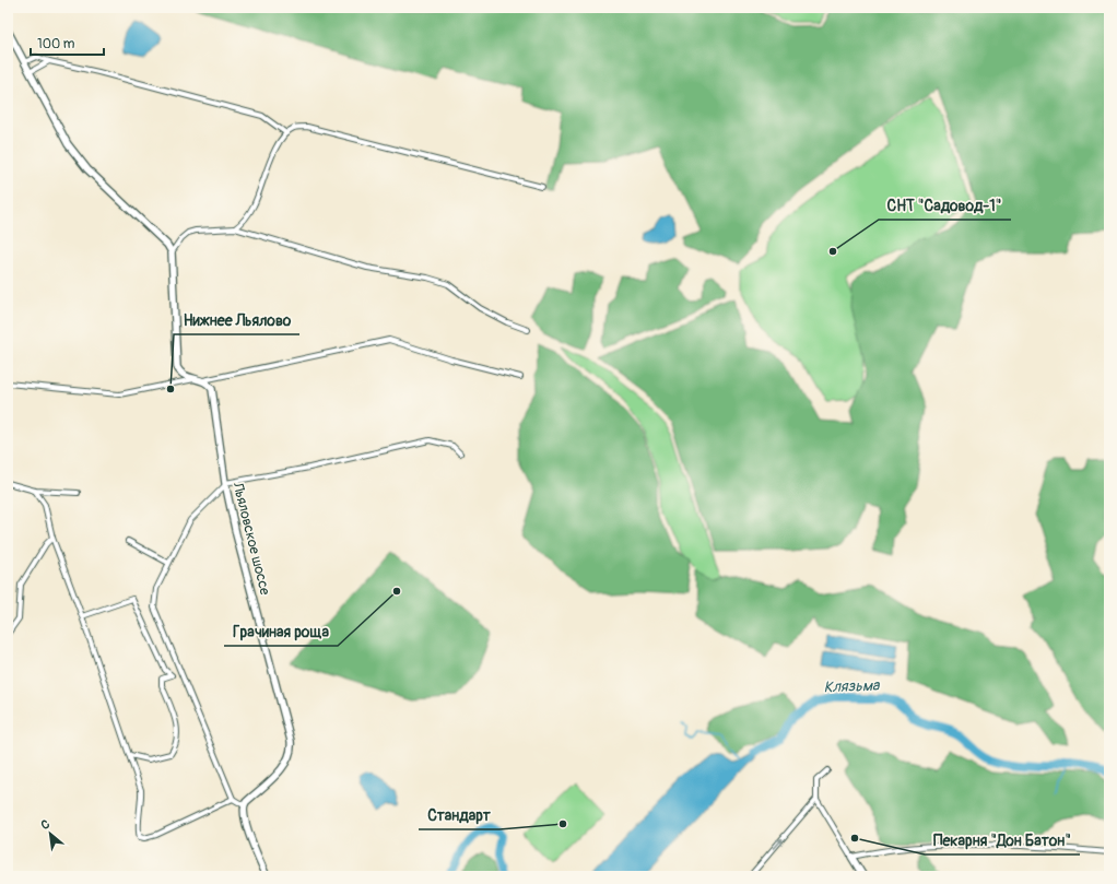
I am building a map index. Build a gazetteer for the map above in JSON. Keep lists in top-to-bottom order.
{
  "streets": {
    "street": ["Льяловское шоссе"]
  },
  "water": ["Клязьма"],
  "places": [
    "СНТ \"Садовод-1\"",
    "Нижнее Льялово",
    "Грачиная роща",
    "Стандарт",
    "Пекарня \"Дон Батон\""
  ],
  "scale_bar": "100 m",
  "north": "top left"
}
